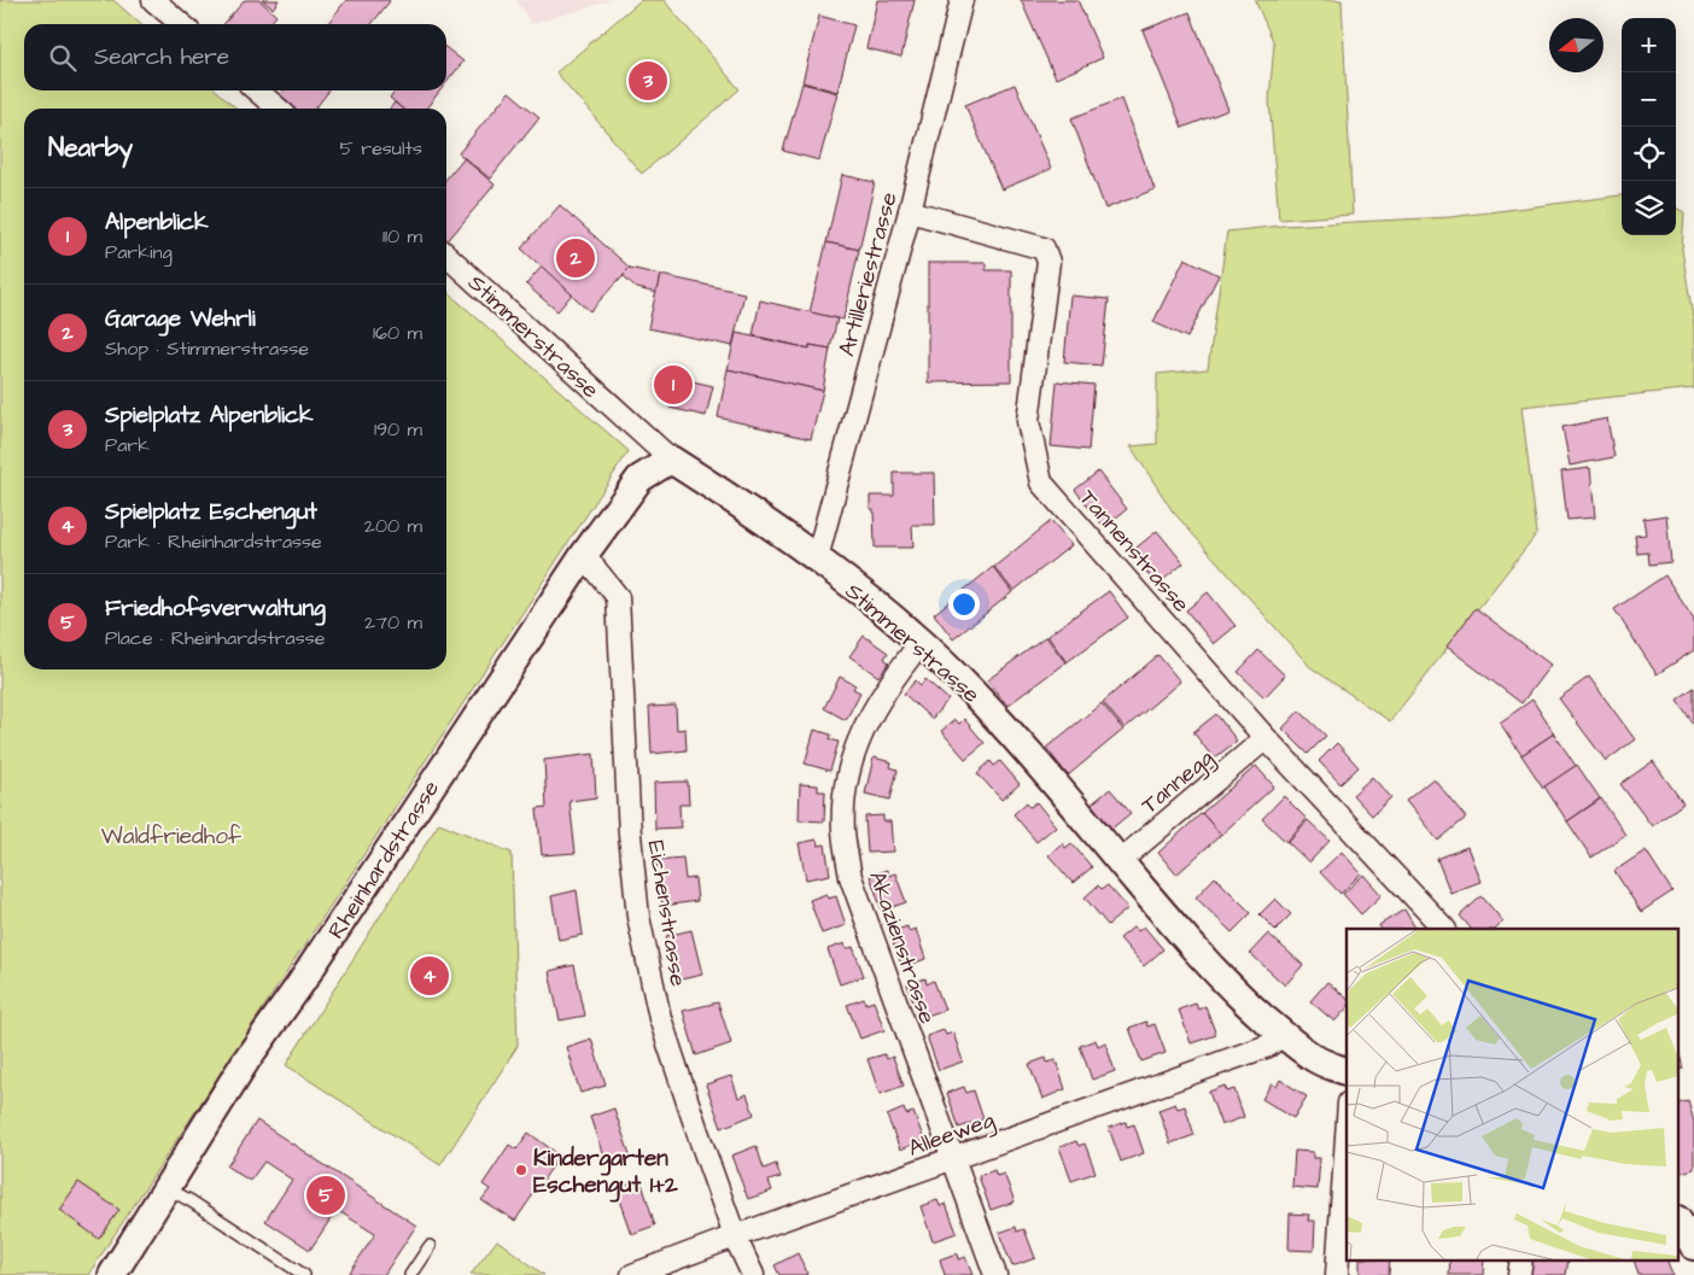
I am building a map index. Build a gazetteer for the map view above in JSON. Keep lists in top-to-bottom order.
{
  "streets": {
    "street": [
      "Artilleriestrasse",
      "Stimmerstrasse",
      "Tannenstrasse",
      "Tannegg",
      "Rheinhardstrasse",
      "Eichenstrasse",
      "Akazienstrasse",
      "Alleeweg"
    ]
  },
  "crossings": [
    ["Artilleriestrasse", "Stimmerstrasse"],
    ["Artilleriestrasse", "Tannenstrasse"],
    ["Stimmerstrasse", "Tannegg"],
    ["Stimmerstrasse", "Rheinhardstrasse"],
    ["Stimmerstrasse", "Akazienstrasse"],
    ["Stimmerstrasse", "Alleeweg"],
    ["Tannenstrasse", "Tannegg"],
    ["Rheinhardstrasse", "Eichenstrasse"],
    ["Eichenstrasse", "Alleeweg"],
    ["Akazienstrasse", "Alleeweg"]
  ],
  "parks": ["Waldfriedhof"],
  "places": ["Kindergarten Eschengut 1+2"],
  "north": "left",
  "page": {
    "map_buttons": ["+", "−"],
    "search": "Search here",
    "pins": [
      "3",
      "2",
      "1",
      "4",
      "5"
    ],
    "heading": ["Nearby", "5 results"],
    "list": [
      {
        "mark": "1",
        "name": "Alpenblick",
        "note": "Parking",
        "value": "110 m"
      },
      {
        "mark": "2",
        "name": "Garage Wehrli",
        "note": "Shop · Stimmerstrasse",
        "value": "160 m"
      },
      {
        "mark": "3",
        "name": "Spielplatz Alpenblick",
        "note": "Park",
        "value": "190 m"
      },
      {
        "mark": "4",
        "name": "Spielplatz Eschengut",
        "note": "Park · Rheinhardstrasse",
        "value": "200 m"
      },
      {
        "mark": "5",
        "name": "Friedhofsverwaltung",
        "note": "Place · Rheinhardstrasse",
        "value": "270 m"
      }
    ]
  }
}
